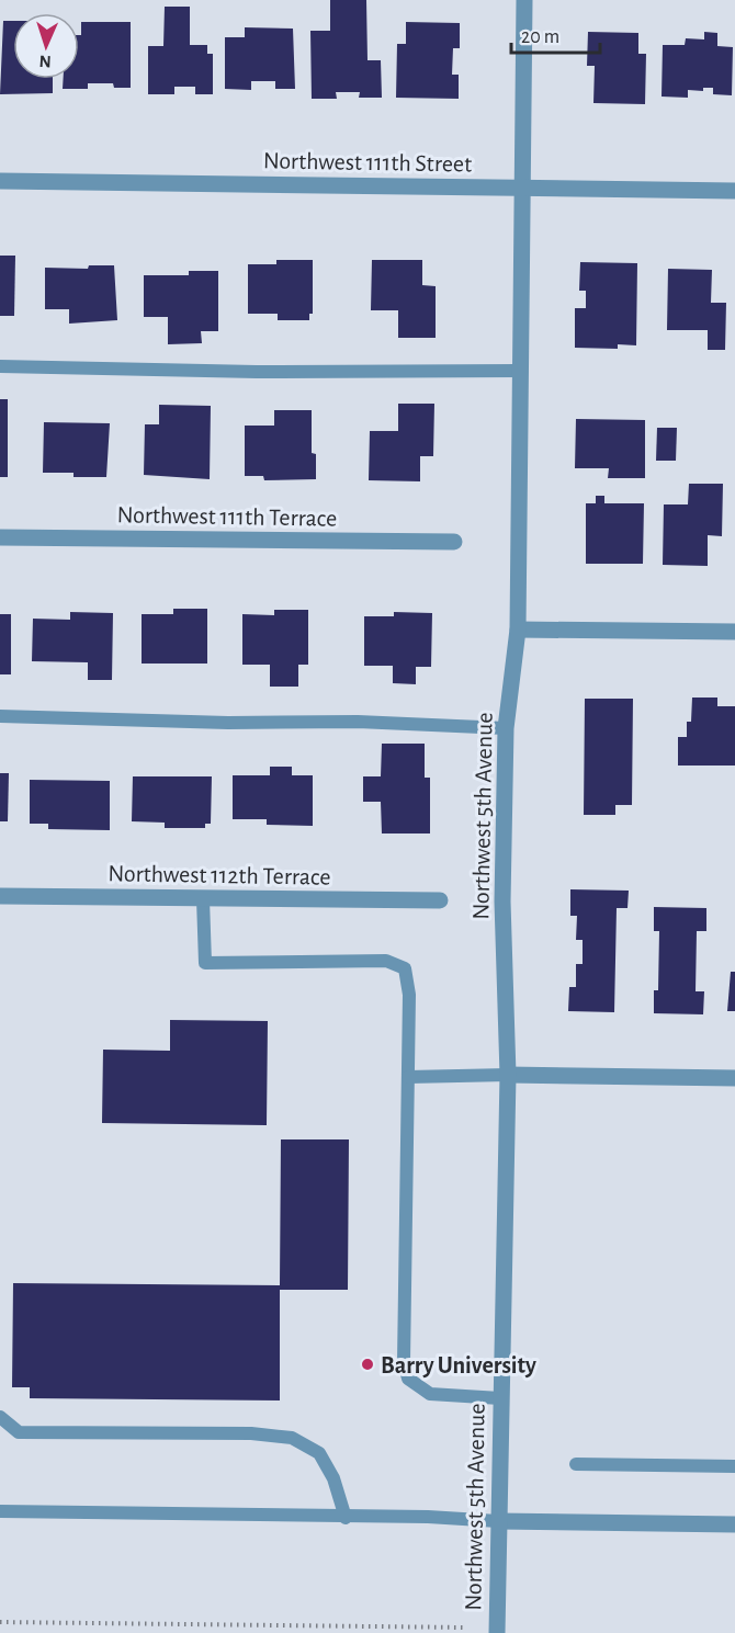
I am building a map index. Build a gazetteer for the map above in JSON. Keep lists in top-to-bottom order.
{
  "streets": {
    "street": [
      "Northwest 111th Street",
      "Northwest 111th Terrace",
      "Northwest 5th Avenue",
      "Northwest 112th Terrace"
    ]
  },
  "crossings": [
    ["Northwest 111th Street", "Northwest 5th Avenue"]
  ],
  "places": ["Barry University"],
  "scale_bar": "20 m",
  "north": "bottom"
}
